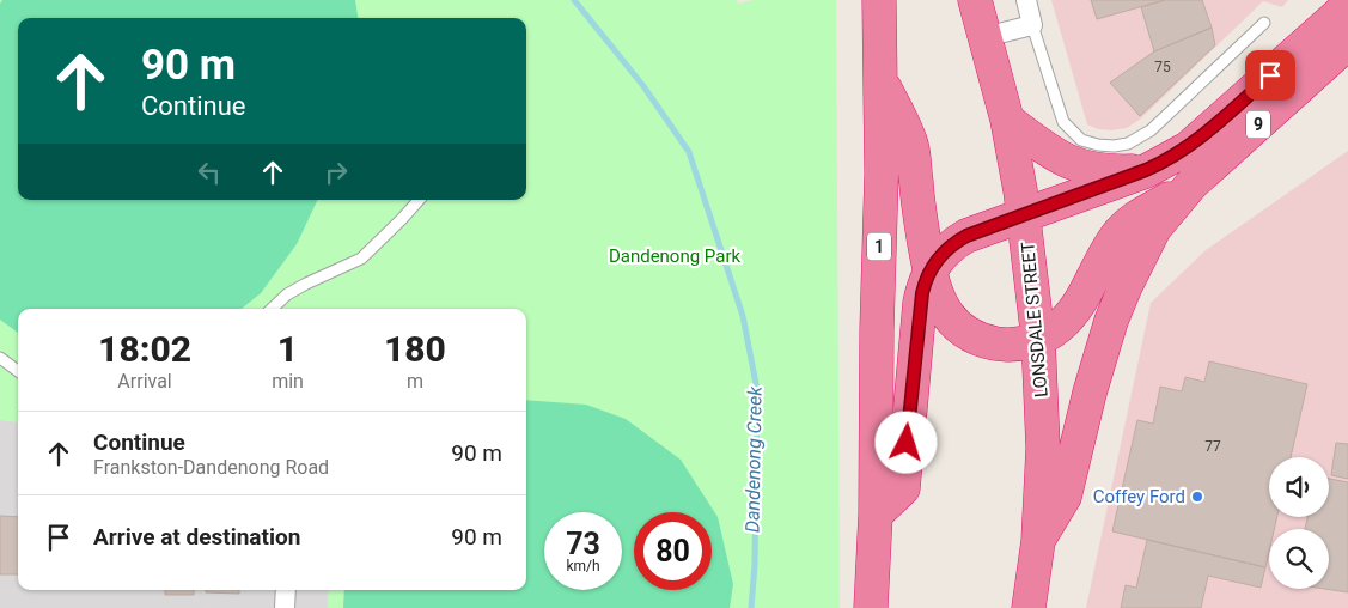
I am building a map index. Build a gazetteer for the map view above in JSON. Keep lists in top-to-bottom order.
{
  "streets": {
    "highway": ["9", "1", "LONSDALE STREET"]
  },
  "crossings": [
    ["9", "1"],
    ["9", "LONSDALE STREET"]
  ],
  "water": ["Dandenong Creek"],
  "parks": ["Dandenong Park"],
  "places": ["Coffey Ford"],
  "house_numbers": ["75", "77"],
  "page": {
    "turn": ["90 m", "Continue"],
    "eta": [
      "18:02",
      "Arrival",
      "1",
      "min",
      "180",
      "m"
    ],
    "list": [
      {
        "name": "Continue",
        "note": "Frankston-Dandenong Road",
        "value": "90 m"
      },
      {
        "name": "Arrive at destination",
        "value": "90 m"
      }
    ],
    "speed": "73 km/h",
    "limit": "80"
  }
}
